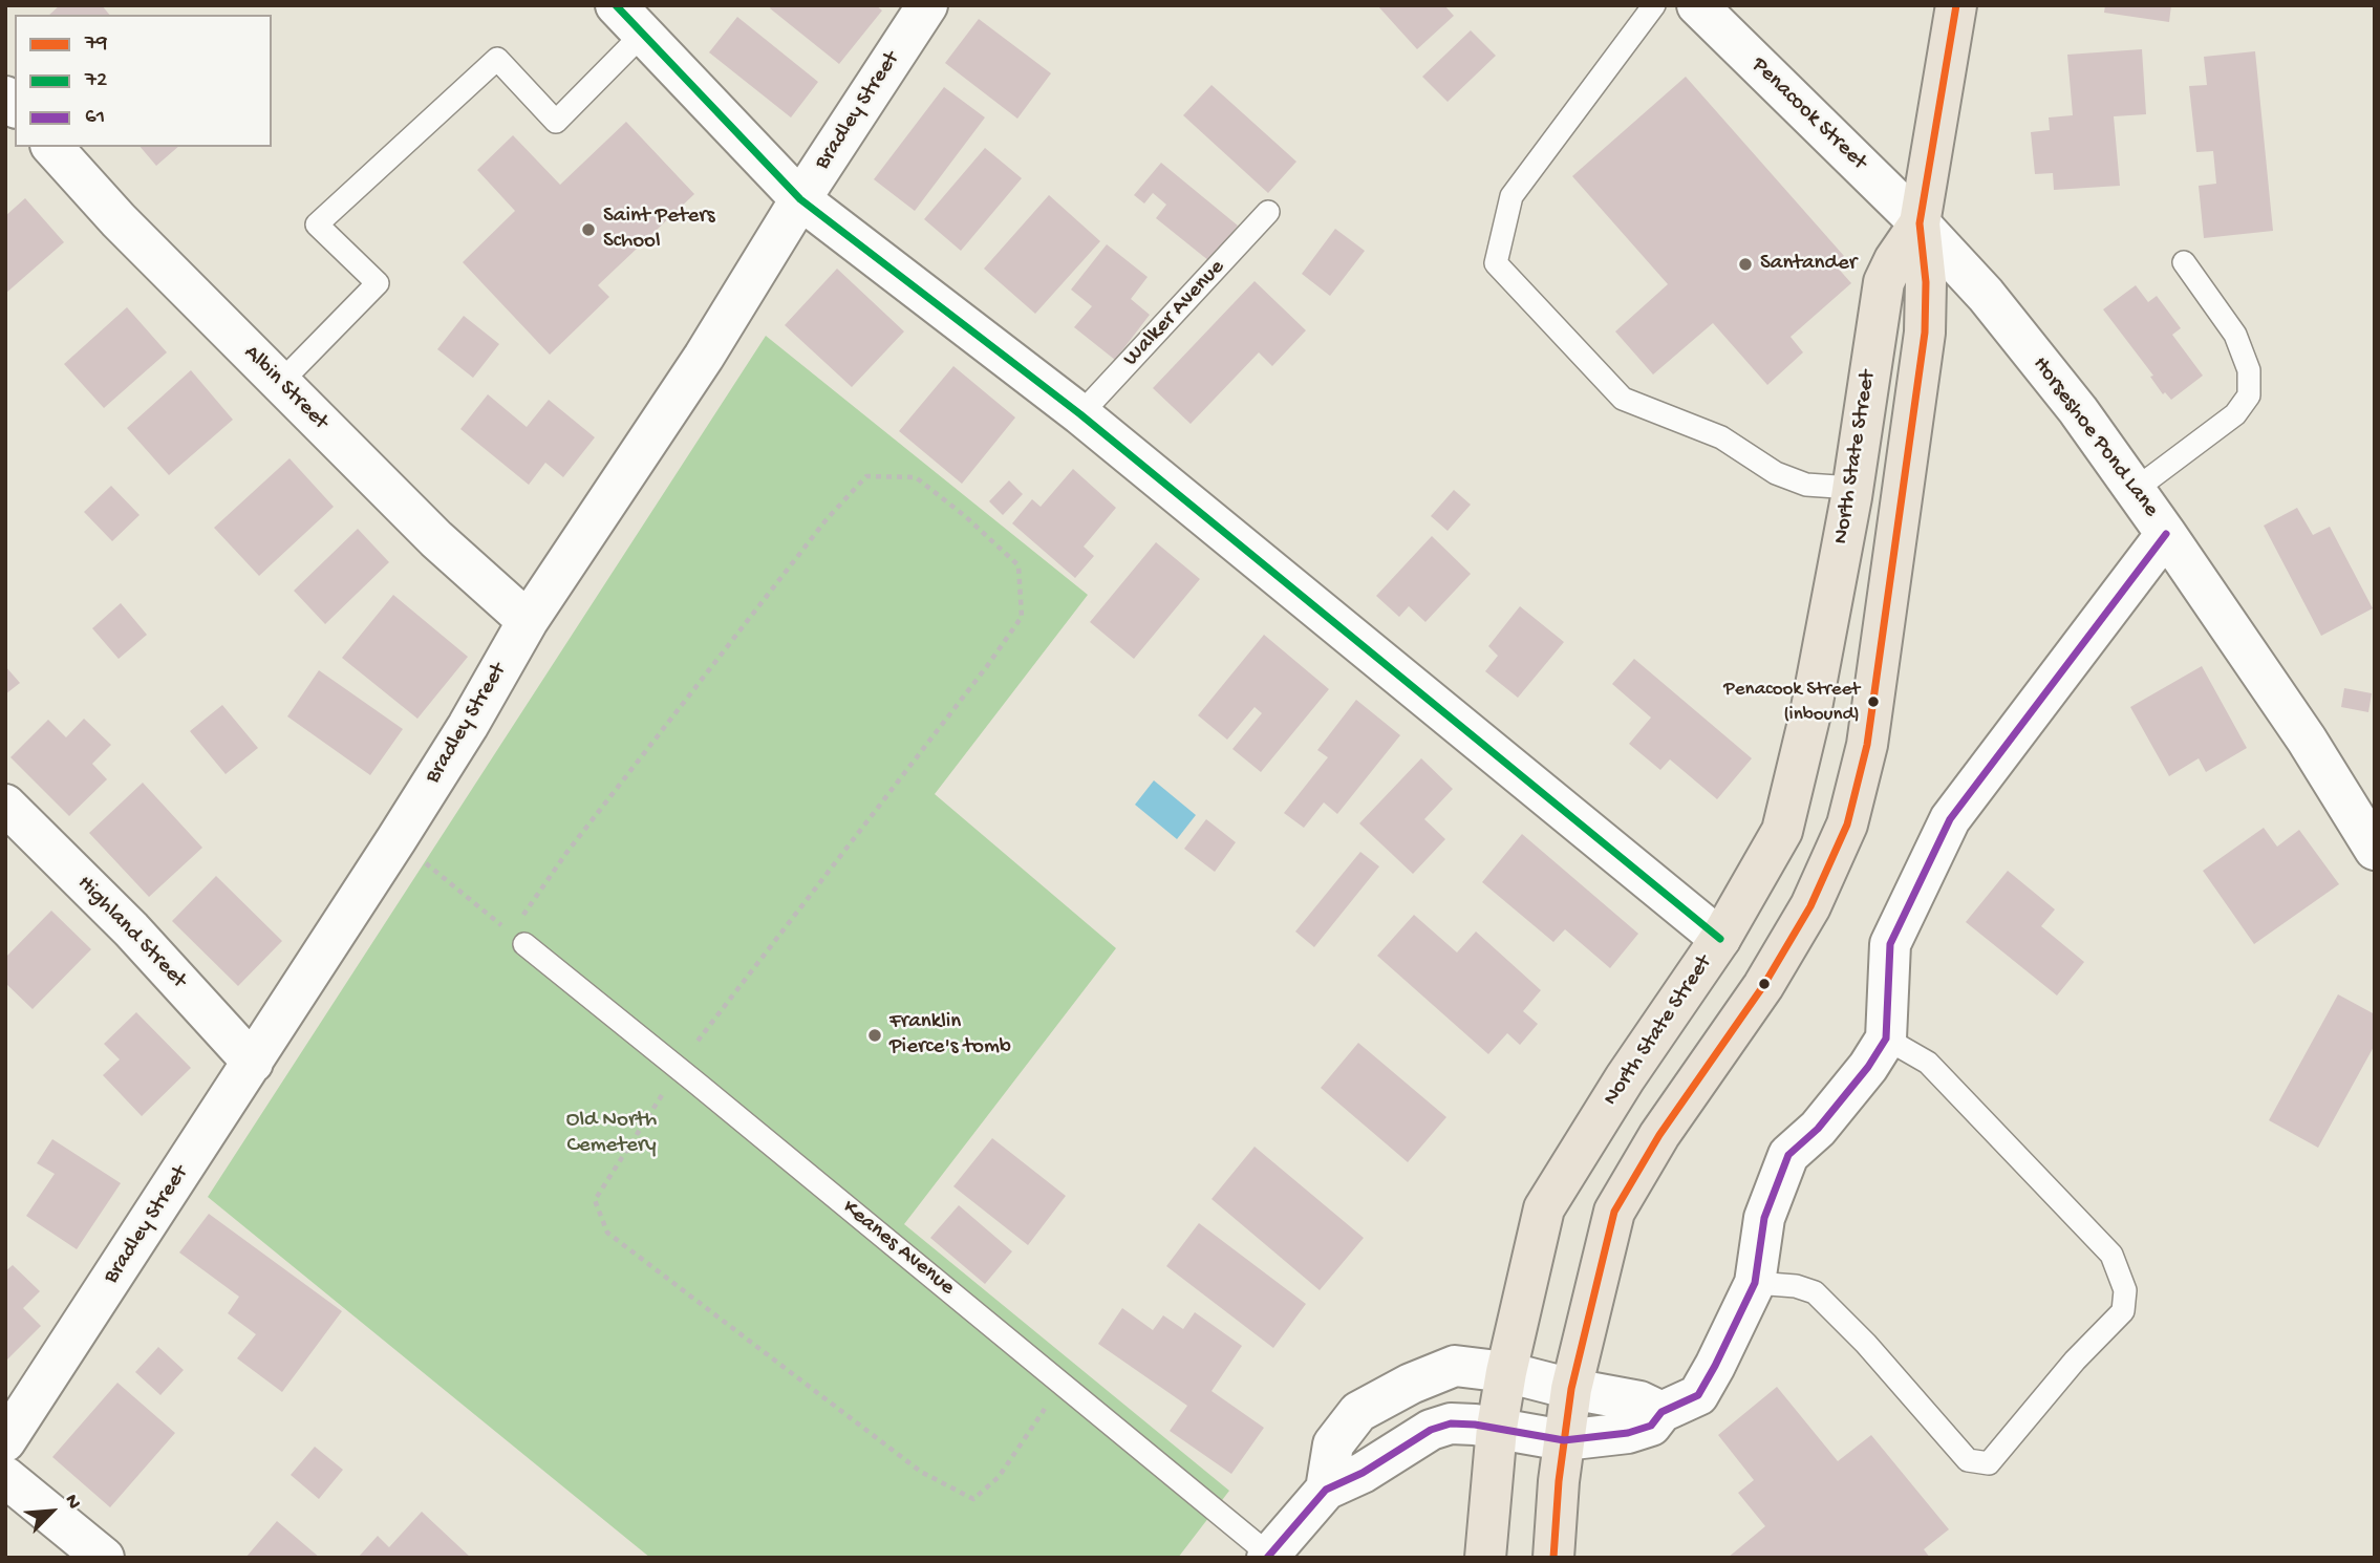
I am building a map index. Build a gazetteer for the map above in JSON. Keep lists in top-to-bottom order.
{
  "streets": {
    "main road": ["North State Street"],
    "street": [
      "Bradley Street",
      "Penacook Street",
      "Albin Street",
      "Horseshoe Pond Lane",
      "Highland Street"
    ],
    "lane": ["Walker Avenue", "Keanes Avenue"]
  },
  "crossings": [
    ["Bradley Street", "Albin Street"],
    ["Bradley Street", "Highland Street"],
    ["Penacook Street", "Horseshoe Pond Lane"],
    ["Penacook Street", "North State Street"],
    ["Horseshoe Pond Lane", "North State Street"]
  ],
  "parks": ["Old North Cemetery"],
  "places": [
    "Saint Peters School",
    "Santander",
    "Penacook Street (inbound)",
    "Franklin Pierce's tomb"
  ],
  "lines": ["transit line 79", "transit line 72", "transit line 61"],
  "legend": ["79", "72", "61"],
  "north": "top right"
}
